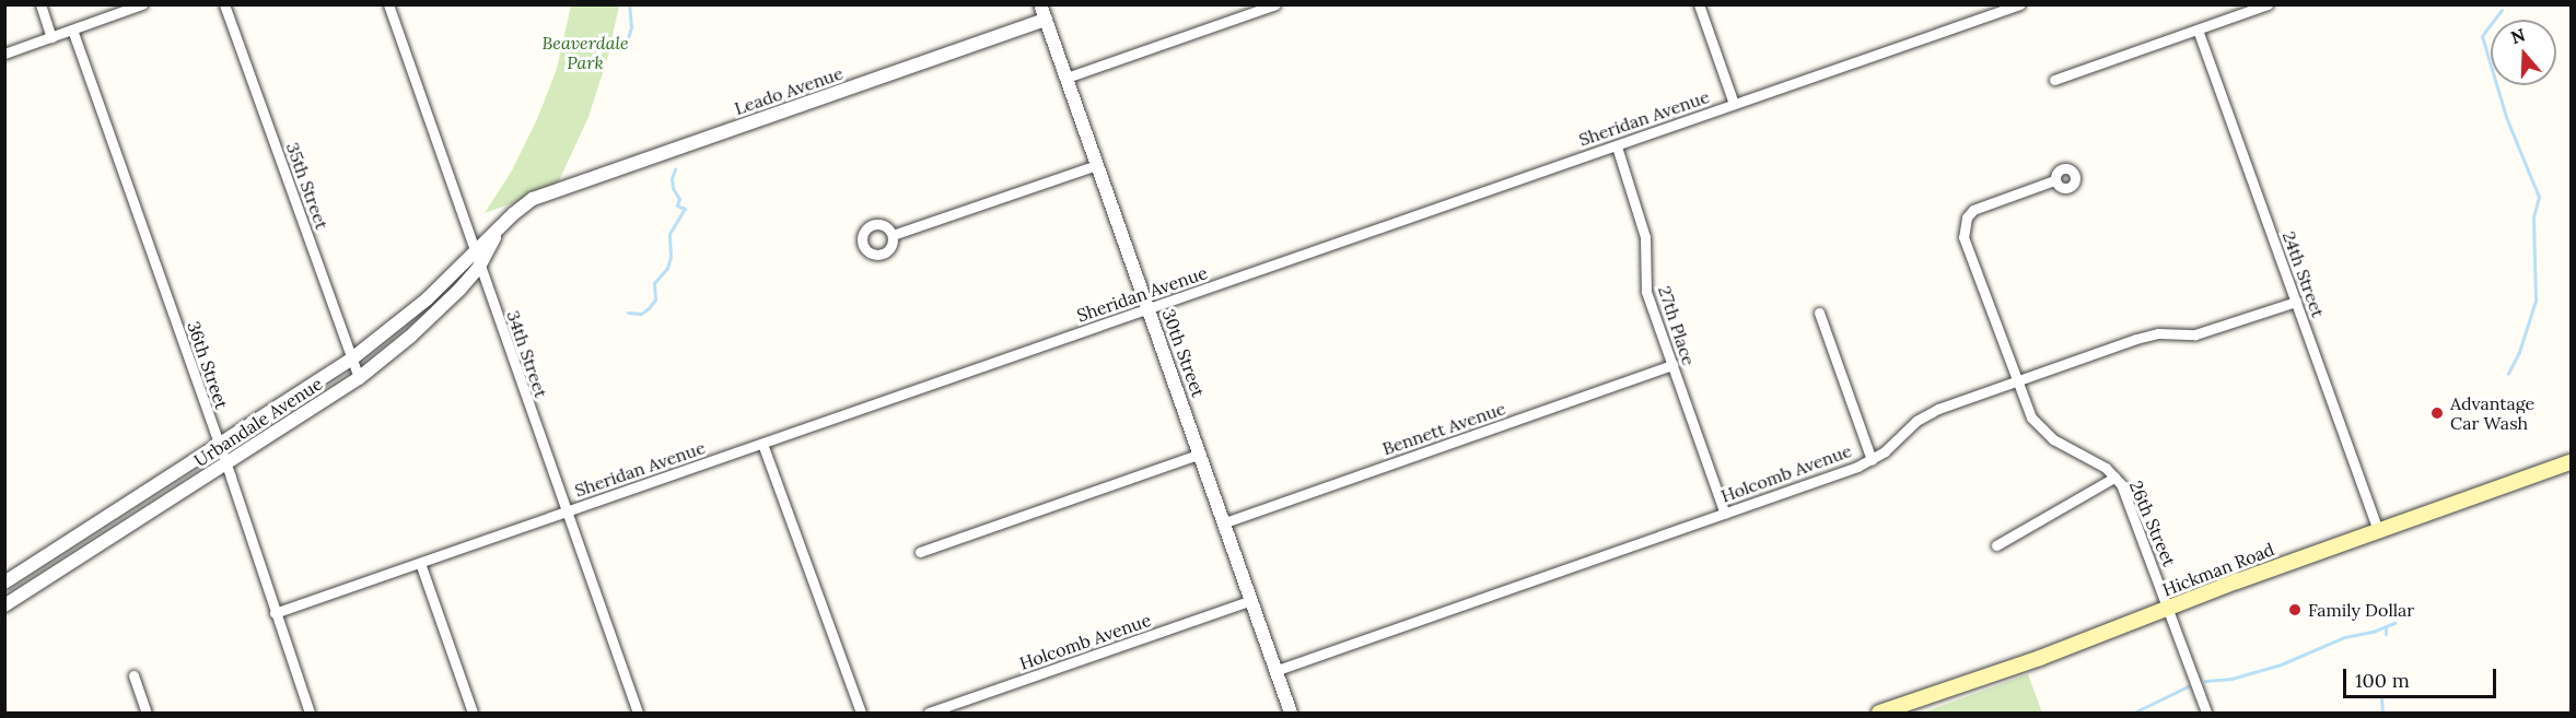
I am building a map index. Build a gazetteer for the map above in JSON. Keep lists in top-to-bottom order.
{
  "streets": {
    "main road": ["Hickman Road"],
    "street": [
      "Leado Avenue",
      "Sheridan Avenue",
      "35th Street",
      "24th Street",
      "27th Place",
      "30th Street",
      "34th Street",
      "36th Street",
      "Urbandale Avenue",
      "Bennett Avenue",
      "Holcomb Avenue",
      "26th Street"
    ]
  },
  "crossings": [
    ["Leado Avenue", "30th Street"],
    ["Leado Avenue", "Urbandale Avenue"],
    ["Sheridan Avenue", "27th Place"],
    ["Sheridan Avenue", "30th Street"],
    ["Sheridan Avenue", "34th Street"],
    ["Sheridan Avenue", "36th Street"],
    ["35th Street", "Urbandale Avenue"],
    ["24th Street", "Holcomb Avenue"],
    ["24th Street", "Hickman Road"],
    ["27th Place", "Bennett Avenue"],
    ["27th Place", "Holcomb Avenue"],
    ["30th Street", "Bennett Avenue"],
    ["30th Street", "Holcomb Avenue"],
    ["34th Street", "Urbandale Avenue"],
    ["36th Street", "Urbandale Avenue"],
    ["Holcomb Avenue", "26th Street"],
    ["26th Street", "Hickman Road"]
  ],
  "parks": ["Beaverdale Park"],
  "places": ["Advantage Car Wash", "Family Dollar"],
  "scale_bar": "100 m",
  "north": "top"
}
